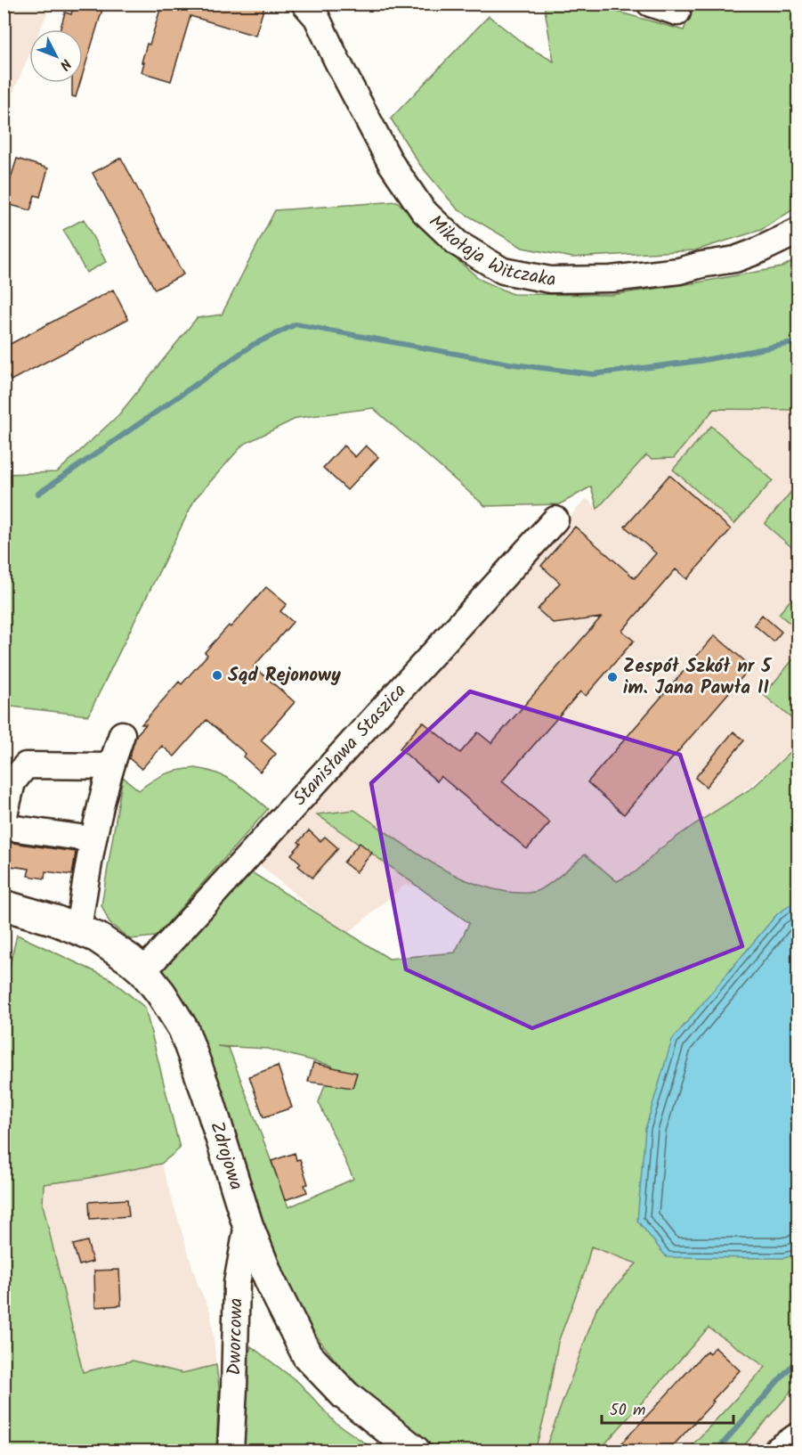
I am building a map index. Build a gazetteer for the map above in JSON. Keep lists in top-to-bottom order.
{
  "streets": {
    "main road": ["Zdrojowa"],
    "street": ["Mikołaja Witczaka", "Stanisława Staszica", "Dworcowa"]
  },
  "crossings": [
    ["Stanisława Staszica", "Zdrojowa"],
    ["Zdrojowa", "Dworcowa"]
  ],
  "places": ["Sąd Rejonowy", "Zespół Szkół nr 5 im. Jana Pawła II"],
  "scale_bar": "50 m",
  "north": "bottom right"
}
